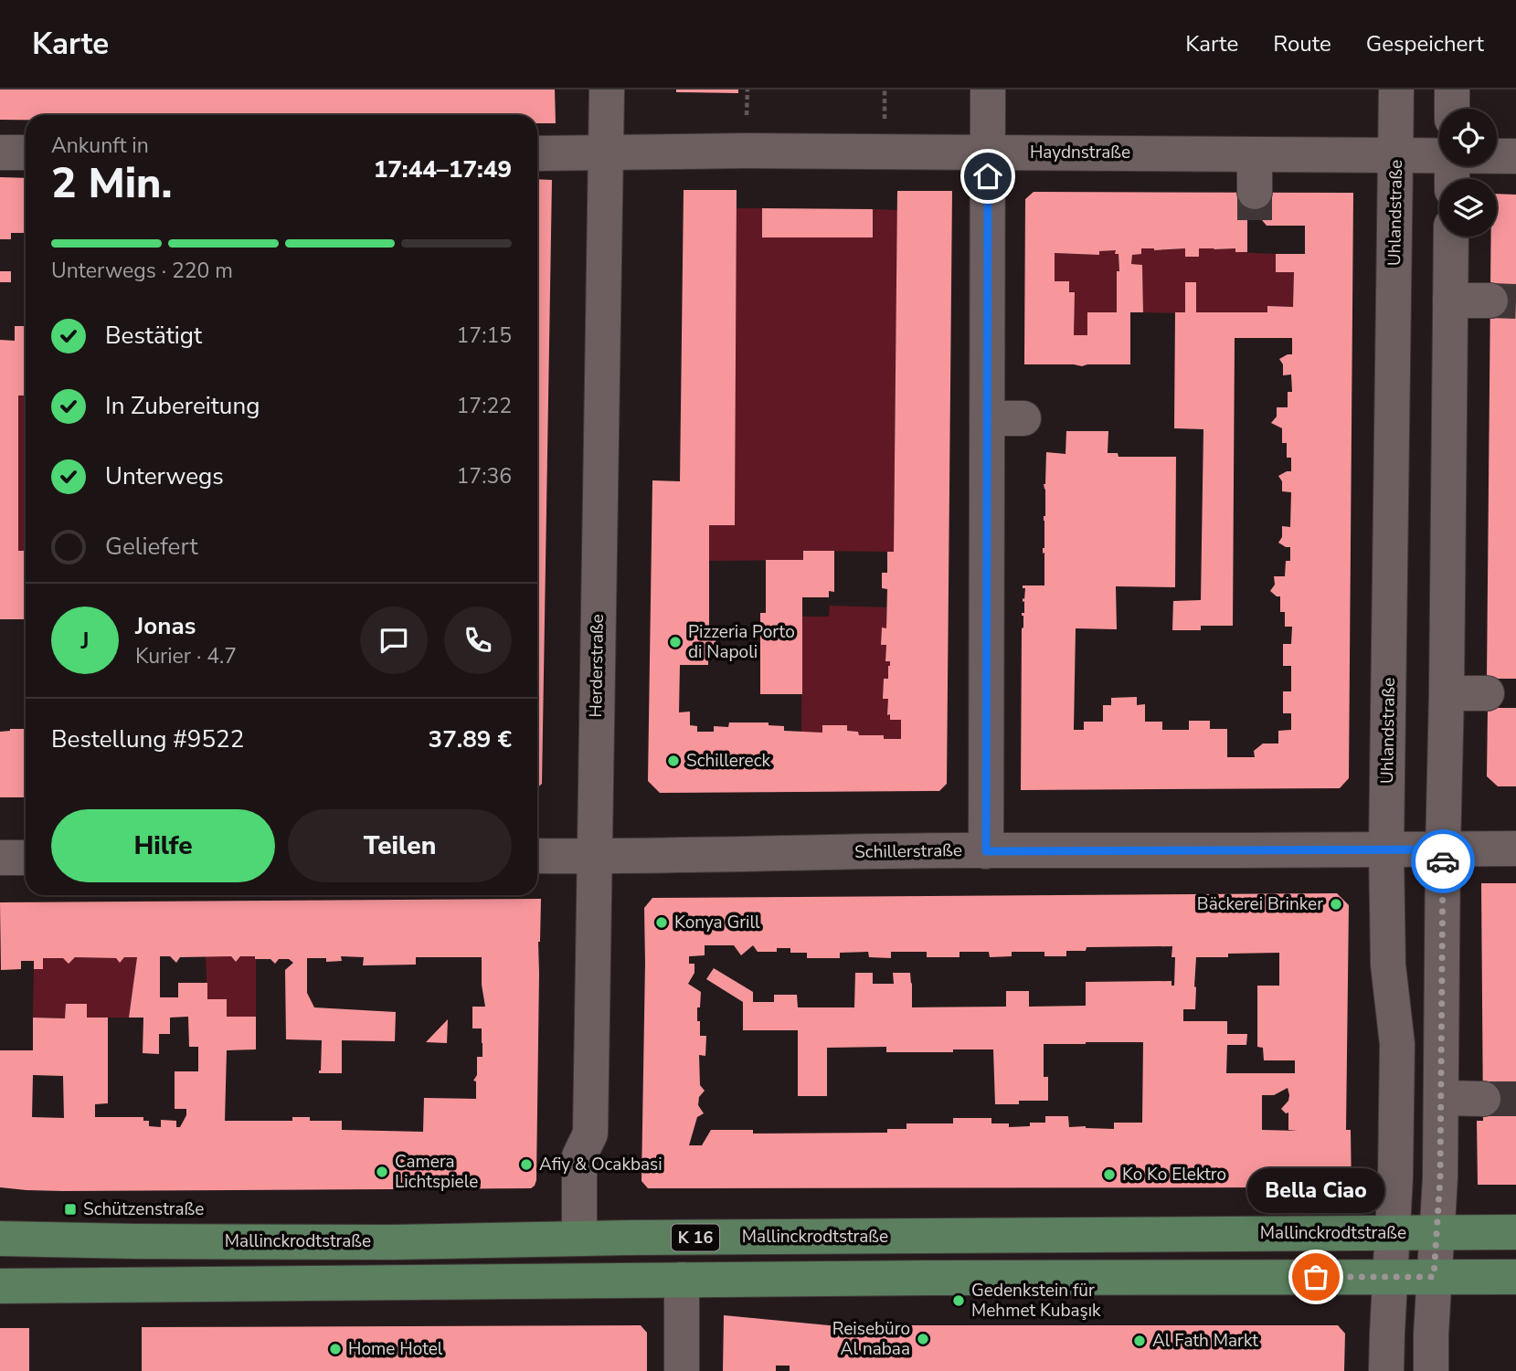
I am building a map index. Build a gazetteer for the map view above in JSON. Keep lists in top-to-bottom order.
{
  "streets": {
    "main road": ["Mallinckrodtstraße", "K 16"],
    "street": [
      "Haydnstraße",
      "Uhlandstraße",
      "Herderstraße",
      "Schillerstraße"
    ]
  },
  "crossings": [
    ["Haydnstraße", "Uhlandstraße"],
    ["Haydnstraße", "Herderstraße"],
    ["Uhlandstraße", "Schillerstraße"],
    ["Uhlandstraße", "Mallinckrodtstraße"],
    ["Herderstraße", "Schillerstraße"],
    ["Herderstraße", "Mallinckrodtstraße"]
  ],
  "places": {
    "other": [
      "Pizzeria Porto di Napoli",
      "Schillereck",
      "Bäckerei Brinker",
      "Konya Grill",
      "Afiy & Ocakbasi",
      "Camera Lichtspiele",
      "Ko Ko Elektro",
      "Bella Ciao",
      "Gedenkstein für Mehmet Kubaşık",
      "Reisebüro Al nabaa",
      "Al Fath Markt",
      "Home Hotel"
    ],
    "transit": ["Schützenstraße"]
  },
  "page": {
    "header": "Karte",
    "nav": ["Karte", "Route", "Gespeichert"],
    "heading": ["2 Min.", "Ankunft in", "17:44–17:49"],
    "panel": [
      "Jonas",
      "Kurier · 4.7",
      "Bestellung #9522",
      "37.89 €"
    ],
    "bar": "Unterwegs · 220 m",
    "list": [
      ["Bestätigt", "17:15"],
      ["In Zubereitung", "17:22"],
      ["Unterwegs", "17:36"],
      "Geliefert"
    ],
    "round": "J",
    "buttons": ["Hilfe", "Teilen"],
    "bubble": "Bella Ciao"
  }
}
